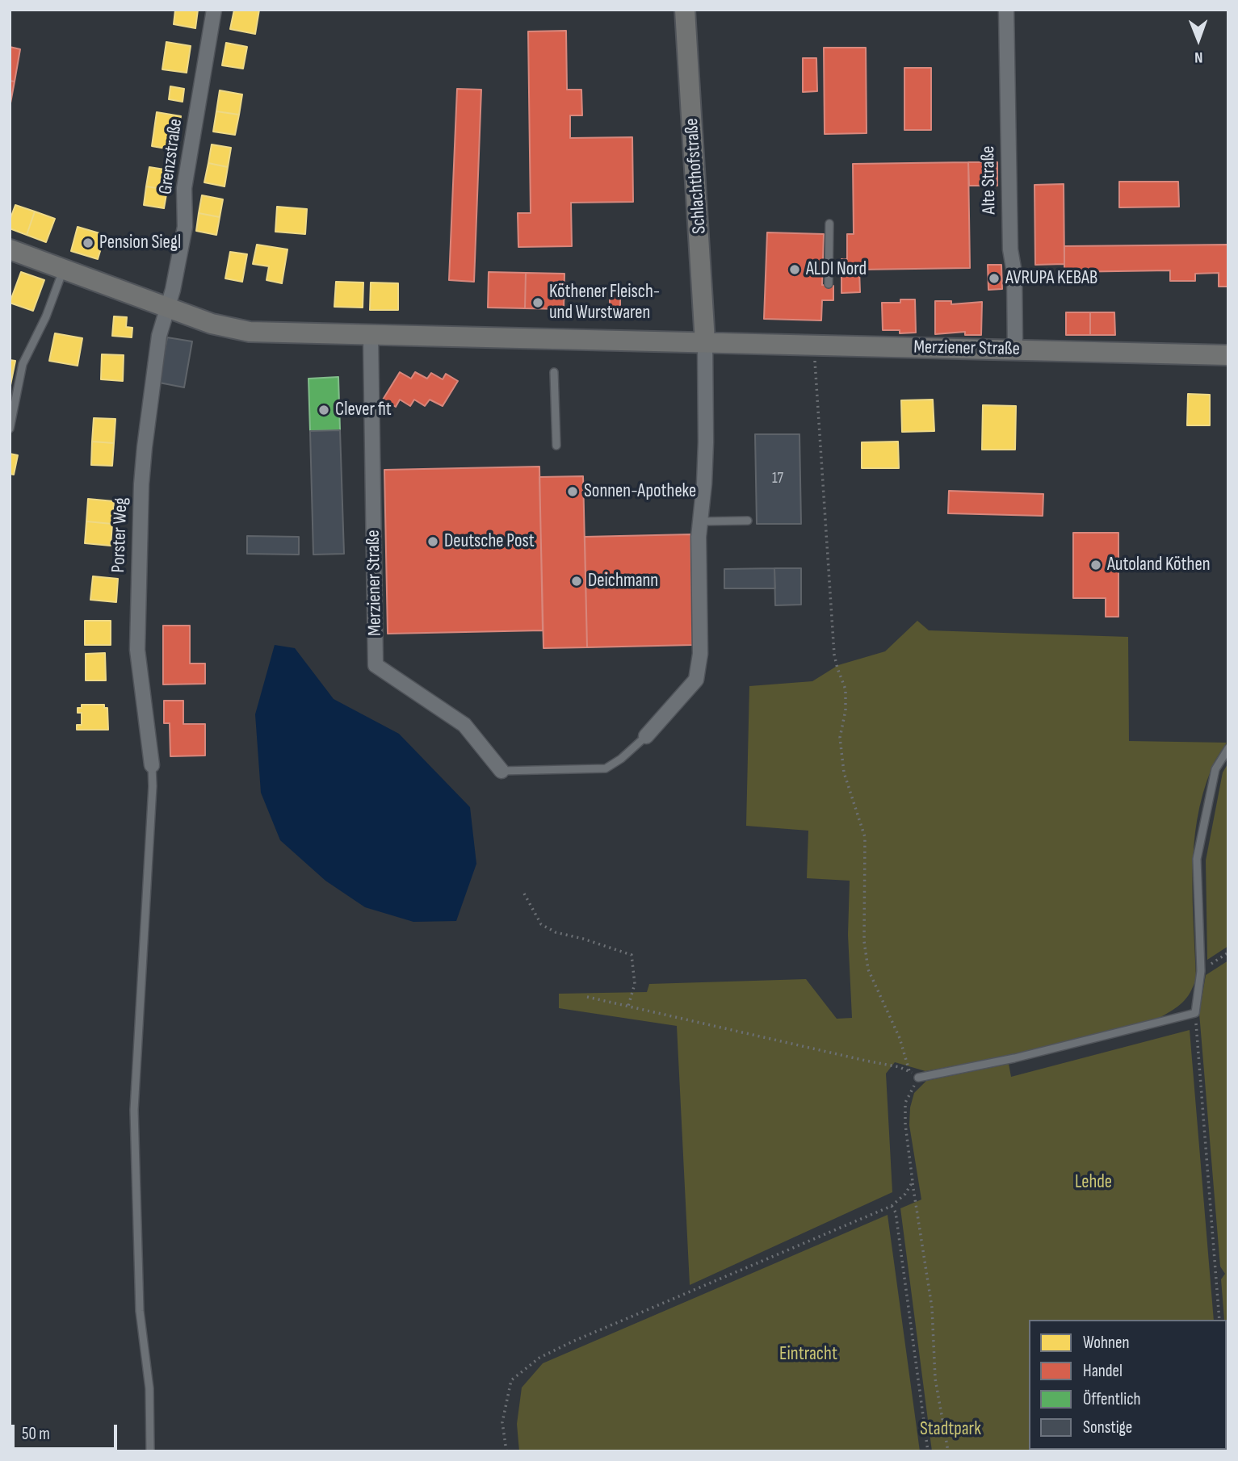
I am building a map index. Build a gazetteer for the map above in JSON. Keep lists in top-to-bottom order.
{
  "streets": {
    "main road": ["Schlachthofstraße", "Merziener Straße"],
    "street": ["Grenzstraße", "Alte Straße", "Porster Weg"]
  },
  "crossings": [
    ["Grenzstraße", "Merziener Straße"],
    ["Grenzstraße", "Porster Weg"],
    ["Schlachthofstraße", "Merziener Straße"],
    ["Alte Straße", "Merziener Straße"],
    ["Merziener Straße", "Porster Weg"]
  ],
  "parks": ["Lehde", "Eintracht", "Stadtpark"],
  "places": [
    "Pension Siegl",
    "ALDI Nord",
    "AVRUPA KEBAB",
    "Köthener Fleisch- und Wurstwaren",
    "Clever fit",
    "Sonnen-Apotheke",
    "Deutsche Post",
    "Autoland Köthen",
    "Deichmann"
  ],
  "house_numbers": ["17"],
  "legend": [
    "Wohnen",
    "Handel",
    "Öffentlich",
    "Sonstige"
  ],
  "scale_bar": "50 m",
  "north": "bottom"
}
